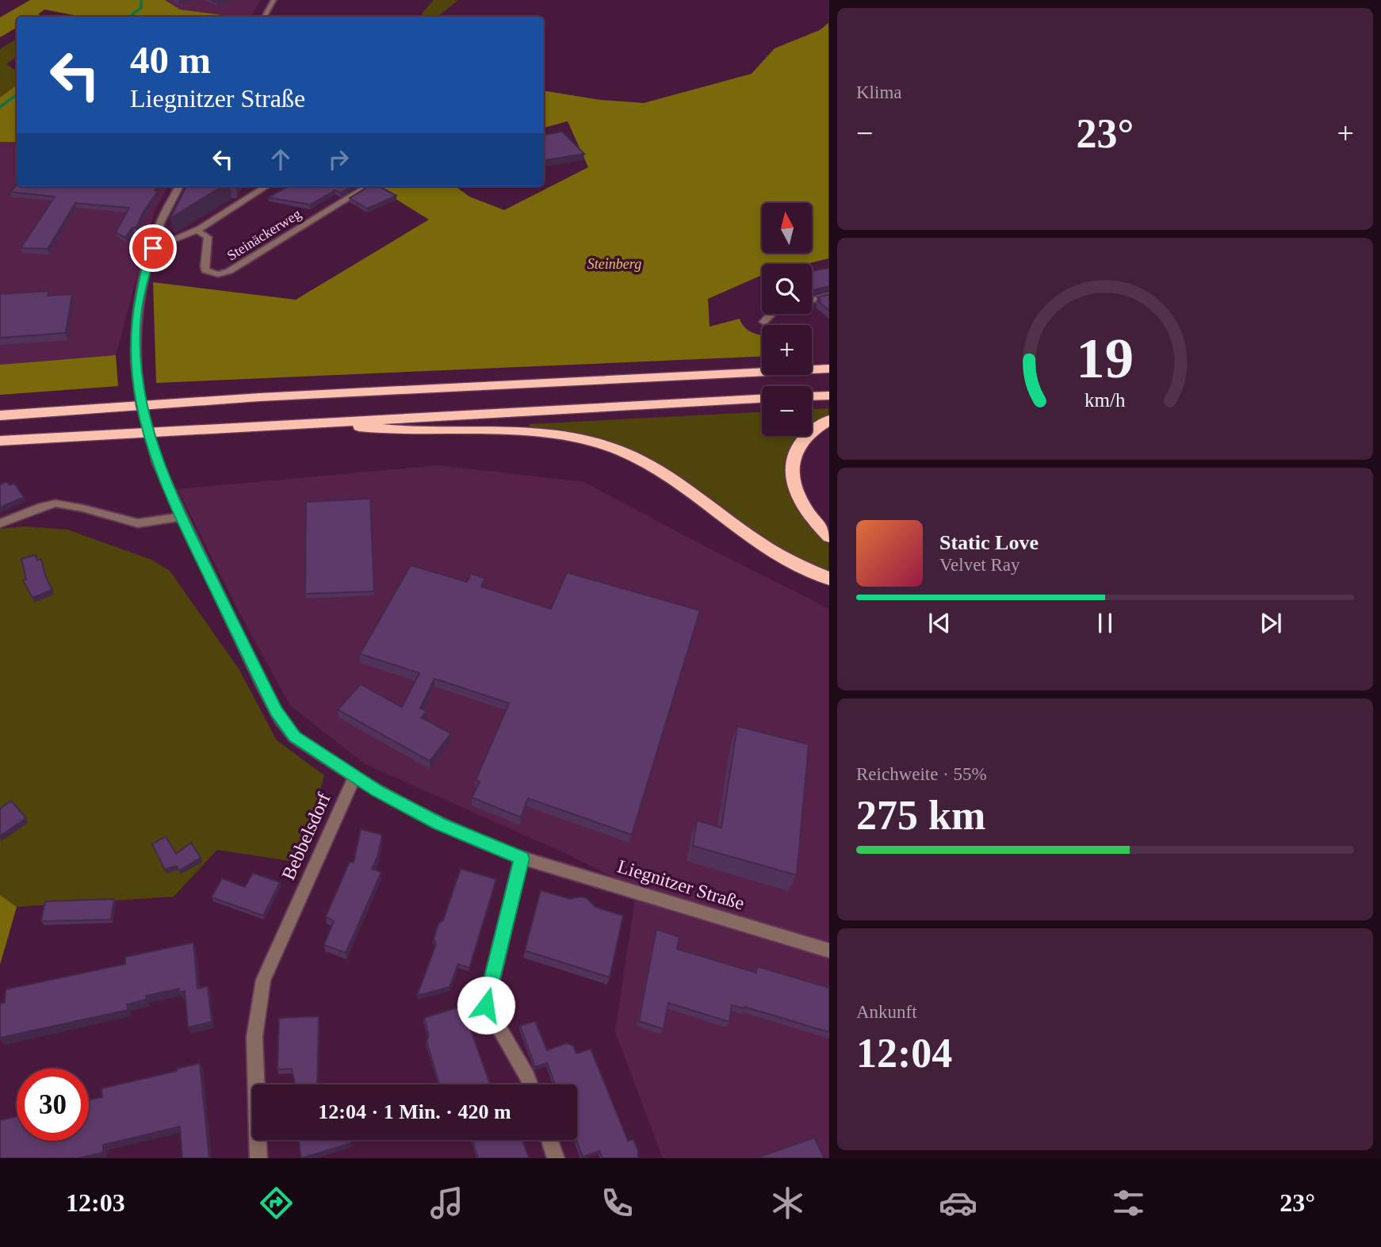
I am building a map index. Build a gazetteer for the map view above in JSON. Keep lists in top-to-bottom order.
{
  "streets": {
    "street": ["Steinäckerweg", "Bebbelsdorf", "Liegnitzer Straße"]
  },
  "crossings": [
    ["Bebbelsdorf", "Liegnitzer Straße"]
  ],
  "parks": ["Steinberg"],
  "north": "top",
  "page": {
    "tile": [
      "Klima",
      ["Reichweite · 55%", "275 km"],
      ["Ankunft", "12:04"]
    ],
    "turn": ["40 m", "Liegnitzer Straße"],
    "heat": ["−", "23°", "+"],
    "map_buttons": ["+", "−"],
    "song": ["Static Love", "Velvet Ray"],
    "limit": "30",
    "trip": "12:04 · 1 Min. · 420 m",
    "tabs": ["12:03", "23°"],
    "gauge": ["19", "km/h"]
  }
}
